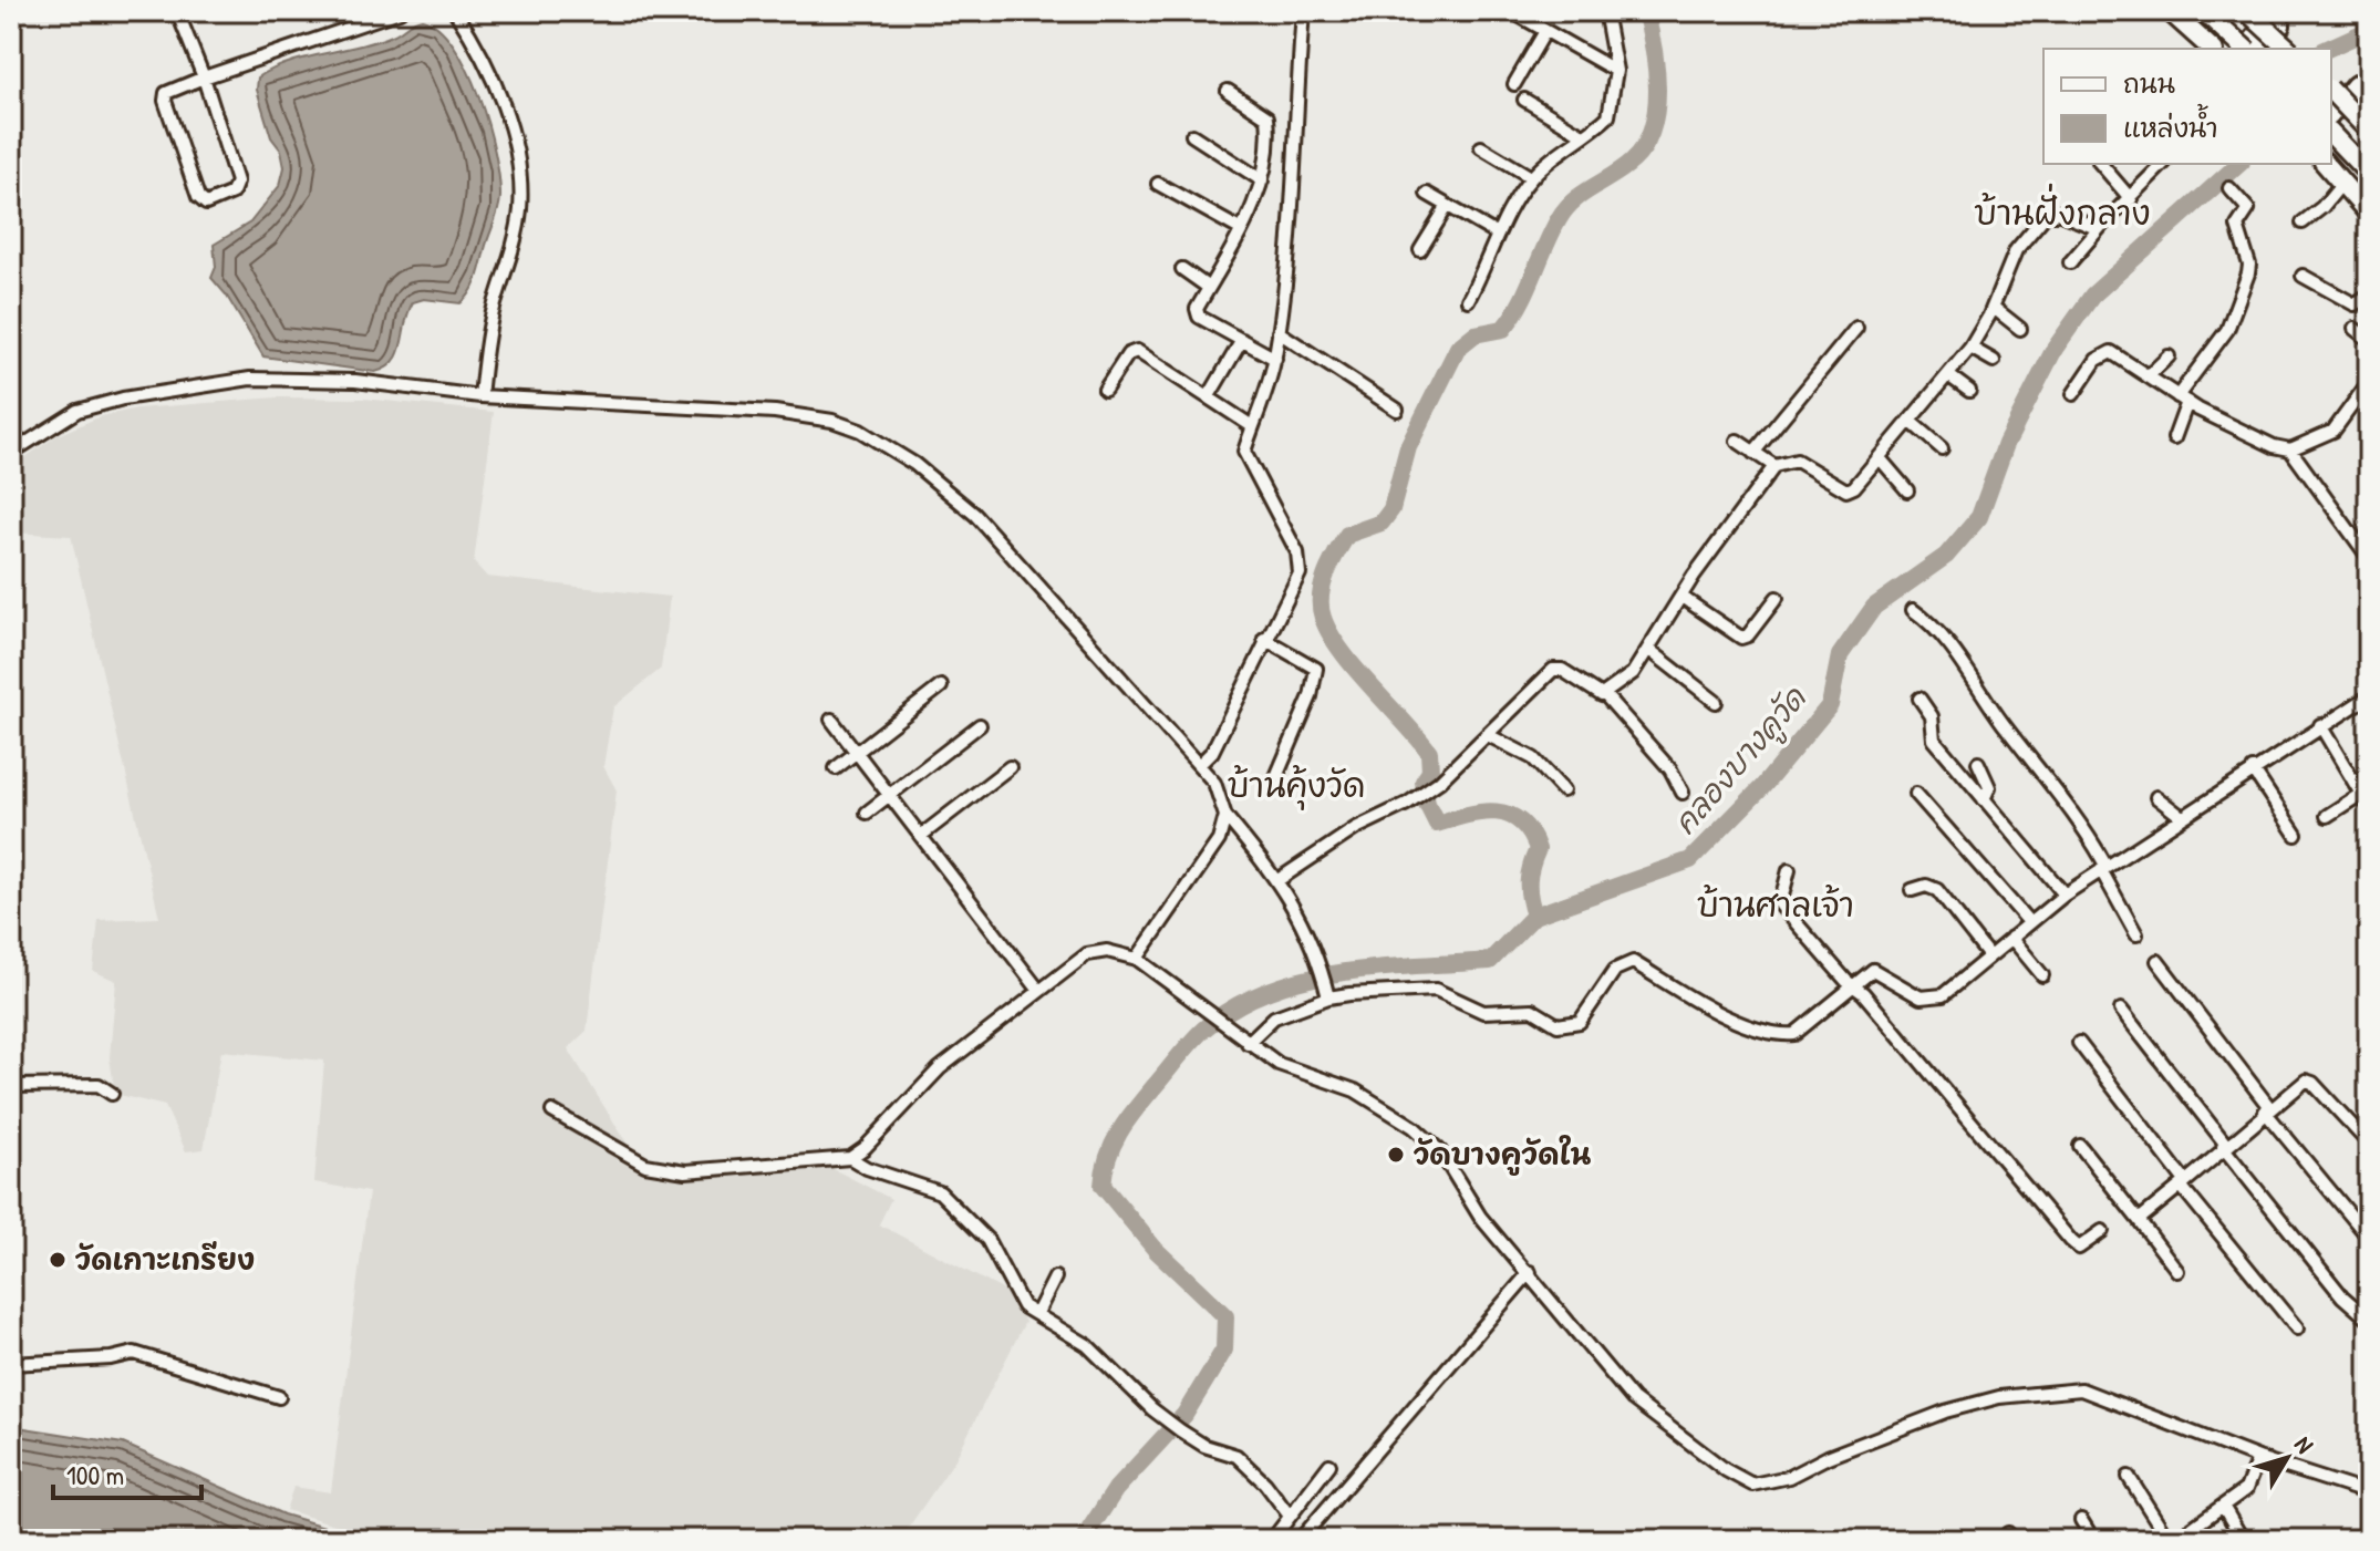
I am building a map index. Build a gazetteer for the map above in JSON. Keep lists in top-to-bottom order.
{
  "districts": ["บ้านฝั่งกลาง", "บ้านคุ้งวัด", "บ้านศาลเจ้า"],
  "water": ["คลองบางคูวัด"],
  "places": ["วัดบางคูวัดใน", "วัดเกาะเกรียง"],
  "legend": ["ถนน", "แหล่งน้ำ"],
  "scale_bar": "100 m",
  "north": "top right"
}
